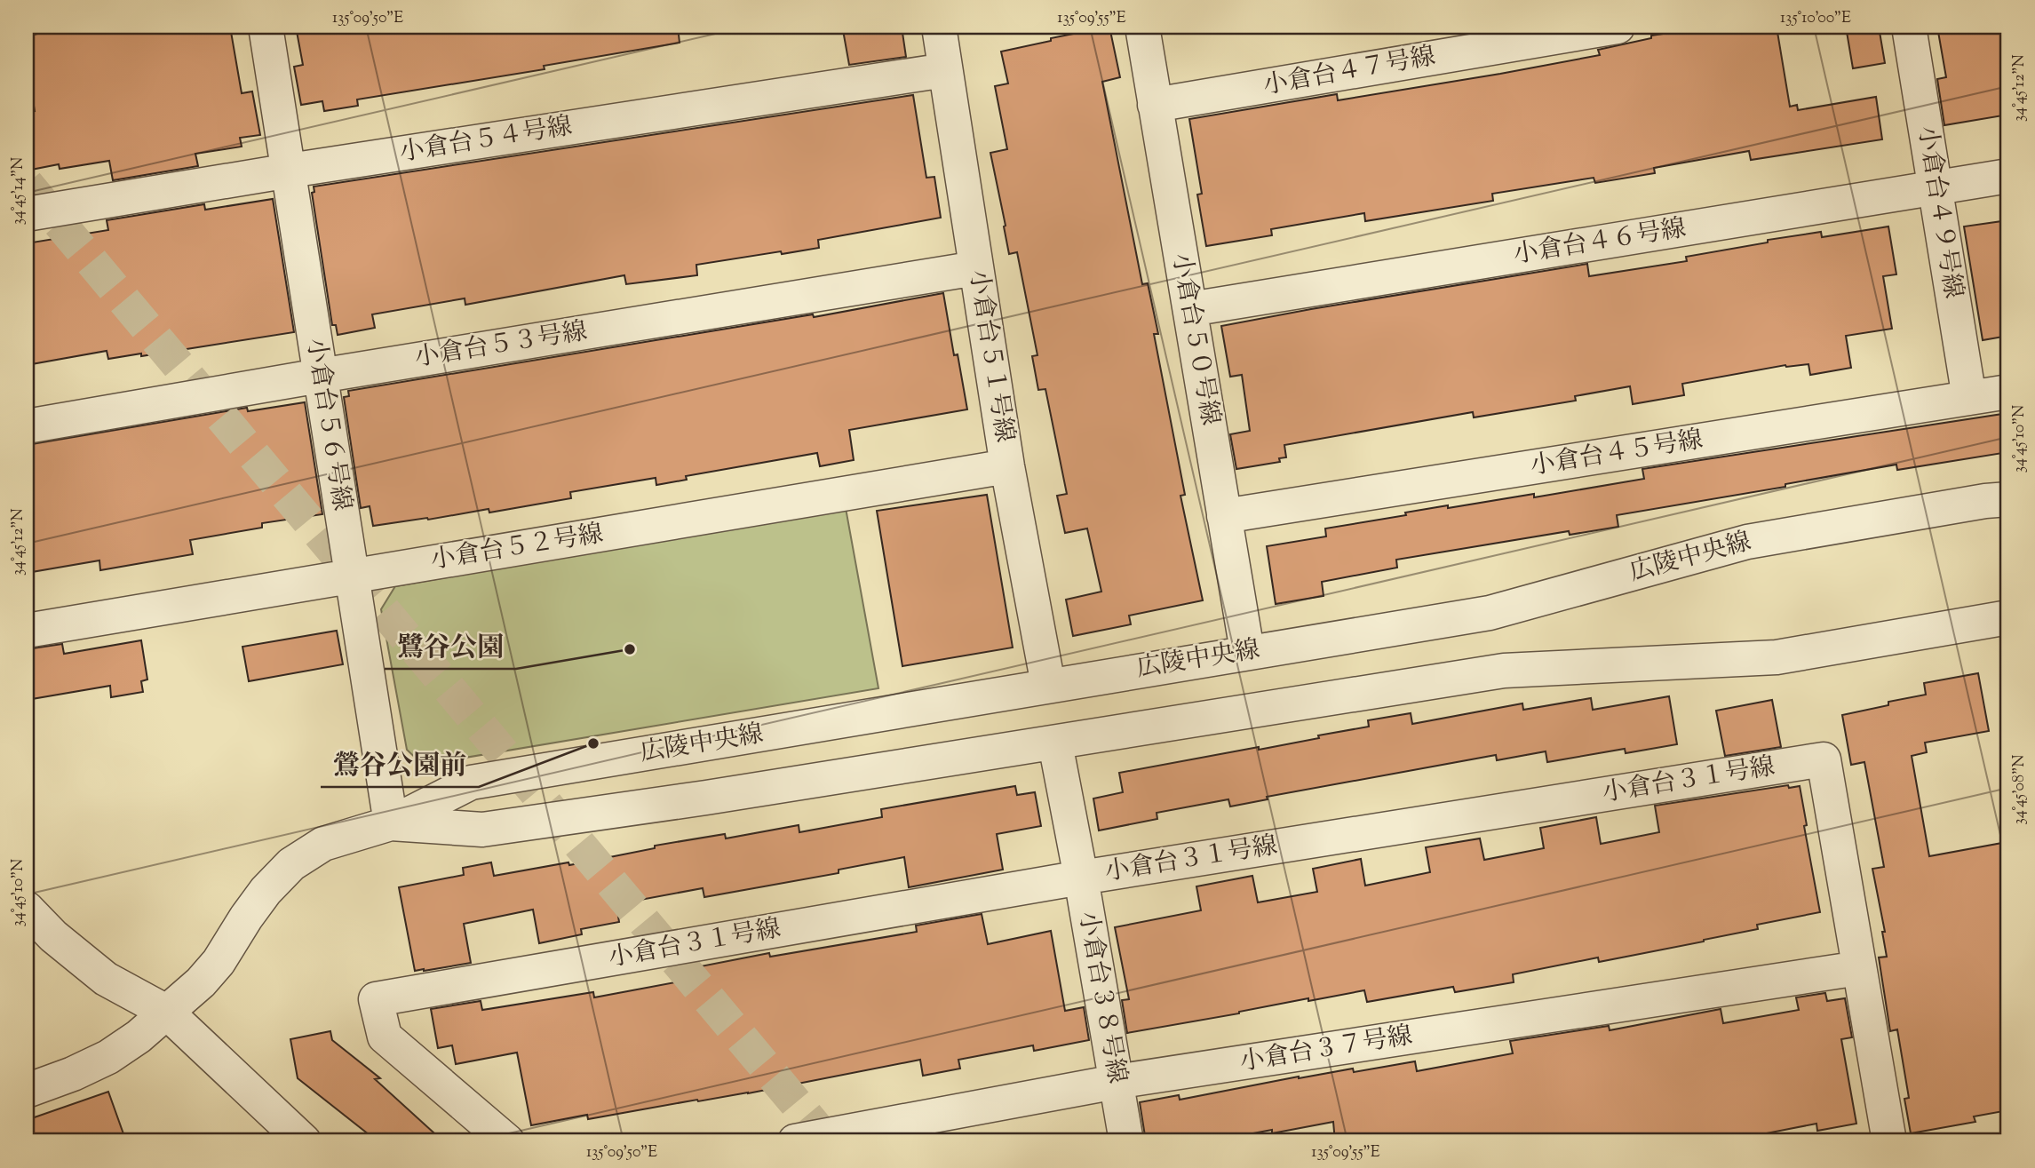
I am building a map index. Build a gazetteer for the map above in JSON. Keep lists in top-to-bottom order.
{
  "streets": {
    "street": [
      "小倉台４７号線",
      "小倉台５４号線",
      "小倉台４９号線",
      "小倉台４６号線",
      "小倉台５０号線",
      "小倉台５３号線",
      "小倉台５１号線",
      "小倉台５６号線",
      "小倉台４５号線",
      "小倉台５２号線",
      "広陵中央線",
      "小倉台３１号線",
      "小倉台３８号線",
      "小倉台３７号線"
    ]
  },
  "crossings": [
    ["小倉台４７号線", "小倉台５０号線"],
    ["小倉台５４号線", "小倉台５１号線"],
    ["小倉台５４号線", "小倉台５６号線"],
    ["小倉台４９号線", "小倉台４６号線"],
    ["小倉台４９号線", "小倉台４５号線"],
    ["小倉台４６号線", "小倉台５０号線"],
    ["小倉台５０号線", "小倉台４５号線"],
    ["小倉台５０号線", "広陵中央線"],
    ["小倉台５３号線", "小倉台５１号線"],
    ["小倉台５３号線", "小倉台５６号線"],
    ["小倉台５１号線", "小倉台５２号線"],
    ["小倉台５１号線", "広陵中央線"],
    ["小倉台５６号線", "小倉台５２号線"],
    ["小倉台５６号線", "広陵中央線"],
    ["広陵中央線", "小倉台３８号線"],
    ["小倉台３１号線", "小倉台３８号線"],
    ["小倉台３１号線", "小倉台３７号線"],
    ["小倉台３８号線", "小倉台３７号線"]
  ],
  "places": ["鷺谷公園", "鶯谷公園前"],
  "coordinates": [
    "135°09'50\"E",
    "135°09'55\"E",
    "135°10'00\"E",
    "34°45'12\"N",
    "34°45'14\"N",
    "34°45'10\"N",
    "34°45'08\"N"
  ]
}
